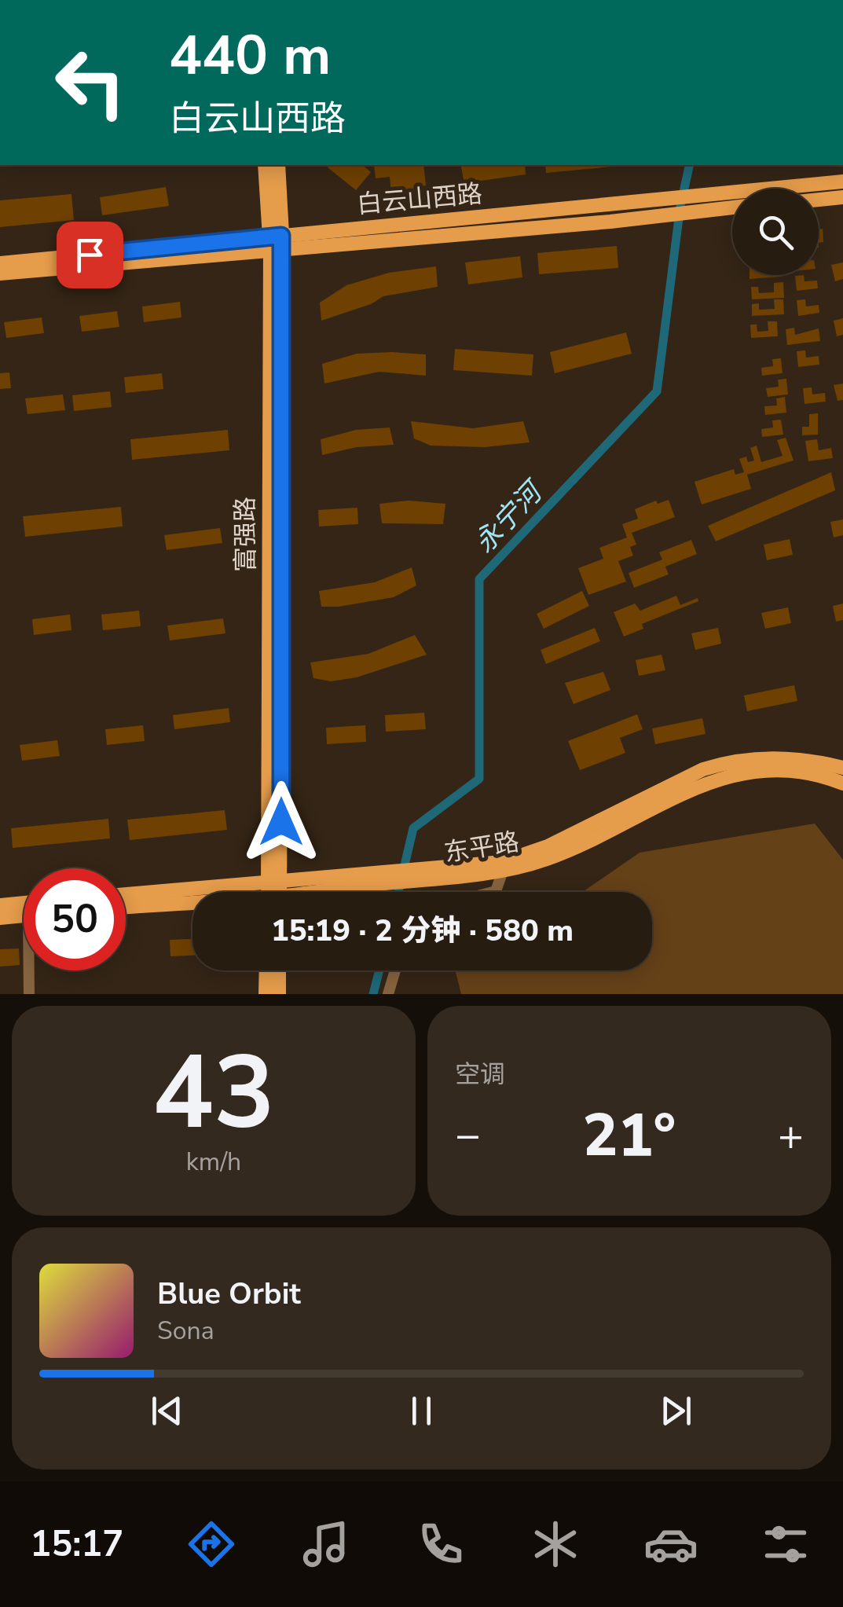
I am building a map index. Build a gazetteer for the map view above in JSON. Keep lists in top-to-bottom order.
{
  "streets": {
    "main road": ["白云山西路", "富强路", "东平路"]
  },
  "crossings": [
    ["白云山西路", "富强路"]
  ],
  "water": ["永宁河"],
  "page": {
    "turn": ["440 m", "白云山西路"],
    "limit": "50",
    "trip": "15:19 · 2 分钟 · 580 m",
    "tile": [
      ["43", "km/h"],
      "空调"
    ],
    "heat": ["−", "21°", "+"],
    "song": ["Blue Orbit", "Sona"],
    "tabs": "15:17"
  }
}
